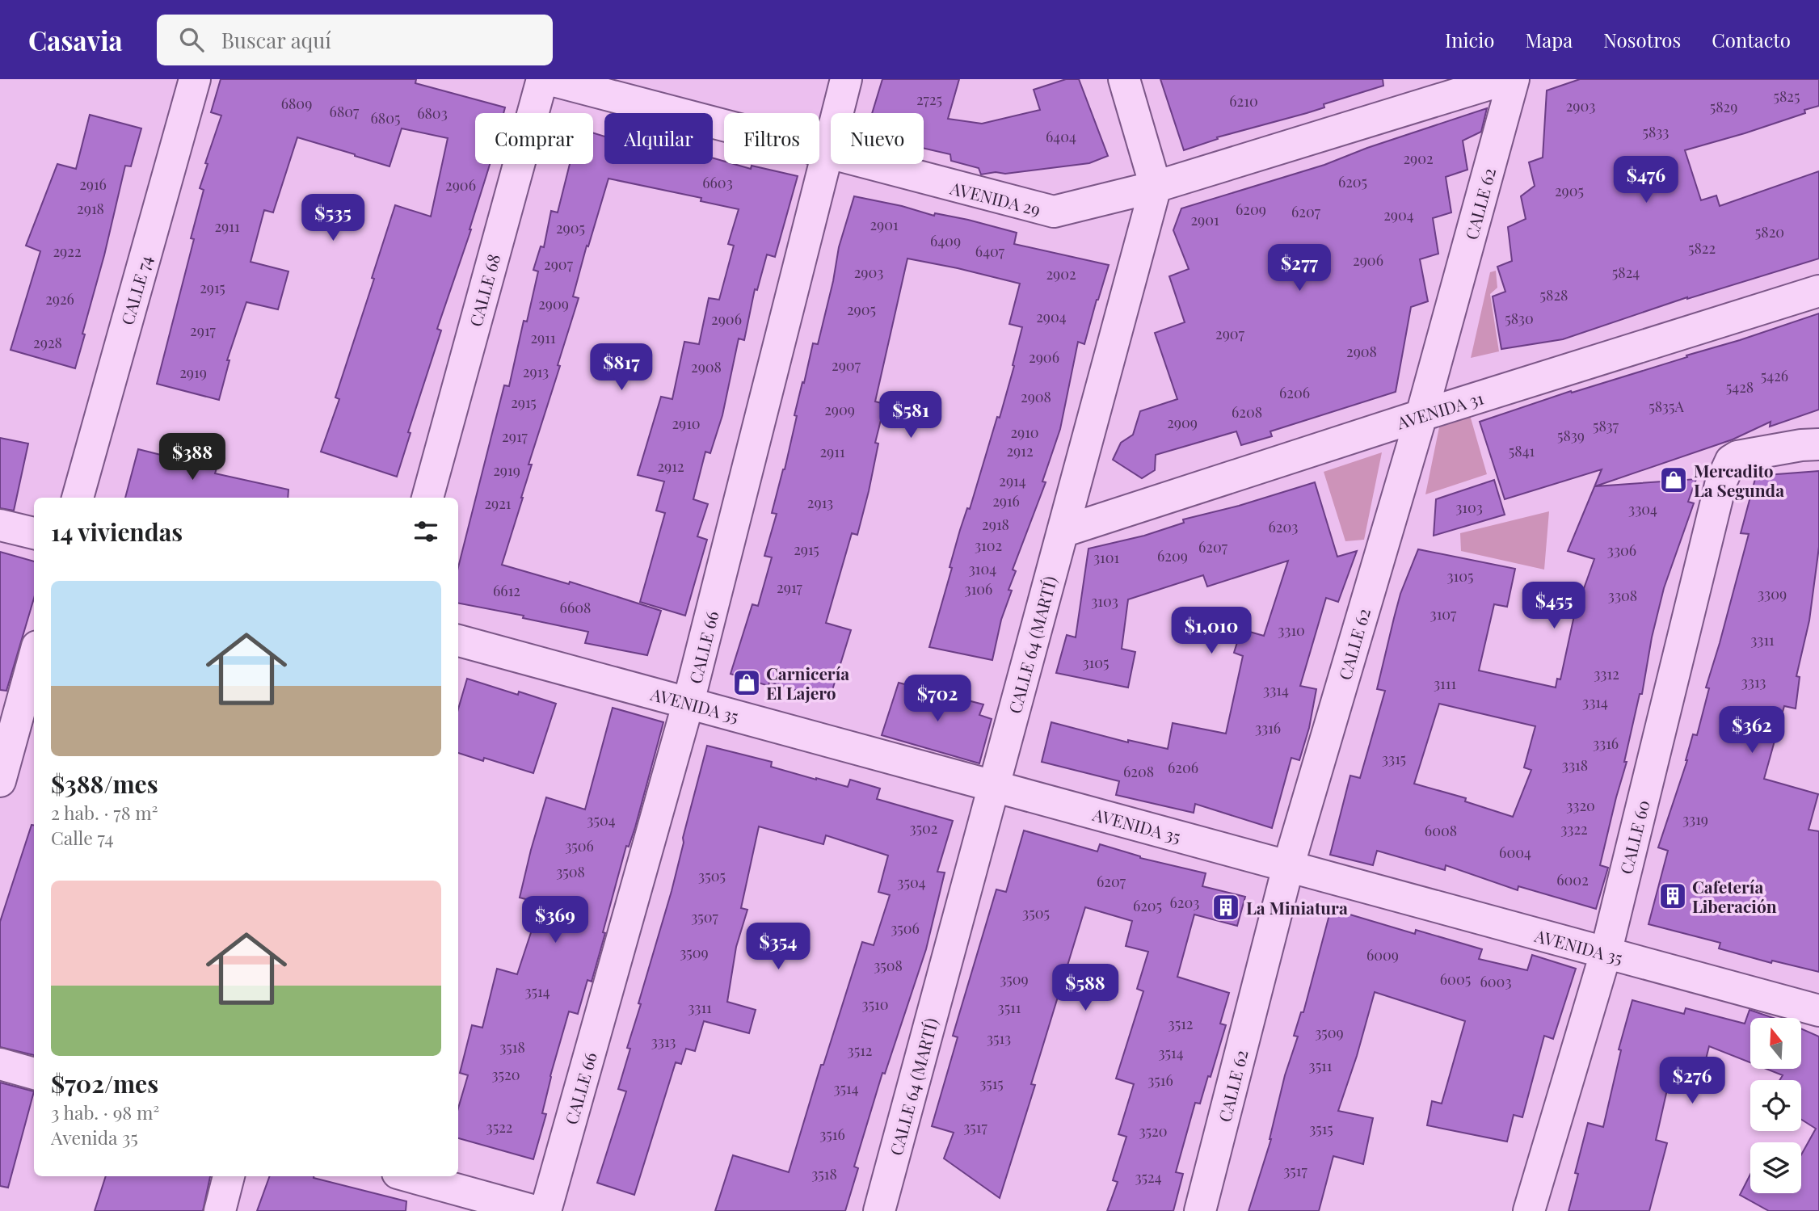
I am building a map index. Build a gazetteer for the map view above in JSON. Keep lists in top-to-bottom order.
{
  "streets": {
    "street": [
      "AVENIDA 29",
      "CALLE 62",
      "CALLE 74",
      "CALLE 68",
      "AVENIDA 31",
      "CALLE 64 (MARTÍ)",
      "CALLE 66",
      "AVENIDA 35",
      "CALLE 60"
    ]
  },
  "crossings": [
    ["AVENIDA 29", "CALLE 64 (MARTÍ)"],
    ["AVENIDA 29", "CALLE 66"],
    ["CALLE 62", "AVENIDA 31"],
    ["CALLE 62", "AVENIDA 35"],
    ["AVENIDA 31", "CALLE 64 (MARTÍ)"],
    ["CALLE 64 (MARTÍ)", "AVENIDA 35"],
    ["CALLE 66", "AVENIDA 35"],
    ["AVENIDA 35", "CALLE 60"]
  ],
  "places": {
    "shop": ["Mercadito La Segunda", "Carnicería El Lajero"],
    "building": ["Cafetería Liberación", "La Miniatura"]
  },
  "house_numbers": [
    "5825",
    "2725",
    "6210",
    "6809",
    "2903",
    "5829",
    "6807",
    "6803",
    "6805",
    "5833",
    "6404",
    "2902",
    "6205",
    "6603",
    "2916",
    "2906",
    "2905",
    "2918",
    "6209",
    "6207",
    "2904",
    "2901",
    "2901",
    "2911",
    "2905",
    "5820",
    "6409",
    "5822",
    "2922",
    "6407",
    "2906",
    "2907",
    "2903",
    "5824",
    "2902",
    "2915",
    "5828",
    "2926",
    "2909",
    "2905",
    "2904",
    "5830",
    "2906",
    "2917",
    "2907",
    "2911",
    "2928",
    "2908",
    "2906",
    "2907",
    "2908",
    "2913",
    "2919",
    "5426",
    "5428",
    "6206",
    "2908",
    "2915",
    "5835A",
    "2909",
    "6208",
    "2909",
    "2910",
    "5837",
    "2910",
    "5839",
    "2917",
    "2912",
    "5841",
    "2911",
    "2912",
    "2919",
    "2914",
    "2916",
    "2913",
    "2921",
    "3103",
    "3304",
    "2918",
    "6203",
    "3102",
    "6207",
    "2915",
    "3306",
    "6209",
    "3101",
    "3104",
    "3105",
    "2917",
    "3106",
    "6612",
    "3309",
    "3308",
    "3103",
    "6608",
    "3107",
    "3310",
    "3311",
    "3105",
    "3312",
    "3313",
    "3111",
    "3314",
    "3314",
    "3316",
    "3316",
    "3315",
    "3318",
    "6206",
    "6208",
    "3320",
    "3319",
    "3504",
    "3502",
    "3322",
    "6008",
    "3506",
    "6004",
    "3508",
    "3505",
    "6002",
    "6207",
    "3504",
    "6203",
    "6205",
    "3505",
    "3507",
    "3506",
    "3509",
    "6009",
    "3508",
    "3509",
    "6005",
    "6003",
    "3514",
    "3510",
    "3311",
    "3511",
    "3512",
    "3509",
    "3513",
    "3313",
    "3518",
    "3512",
    "3514",
    "3511",
    "3520",
    "3516",
    "3515",
    "3514",
    "3522",
    "3517",
    "3515",
    "3520",
    "3516",
    "3517",
    "3518",
    "3524"
  ],
  "north": "top",
  "page": {
    "header": "Casavia",
    "search": "Buscar aquí",
    "nav": [
      "Inicio",
      "Mapa",
      "Nosotros",
      "Contacto"
    ],
    "chip": [
      "Comprar",
      "Alquilar",
      "Filtros",
      "Nuevo"
    ],
    "price": [
      "$476",
      "$535",
      "$277",
      "$817",
      "$581",
      "$388",
      "$455",
      "$1,010",
      "$702",
      "$362",
      "$369",
      "$354",
      "$588",
      "$276"
    ],
    "heading": "14 viviendas",
    "list": [
      {
        "name": "$388/mes",
        "note": "2 hab. · 78 m² · Calle 74"
      },
      {
        "name": "$702/mes",
        "note": "3 hab. · 98 m² · Avenida 35"
      }
    ]
  }
}
